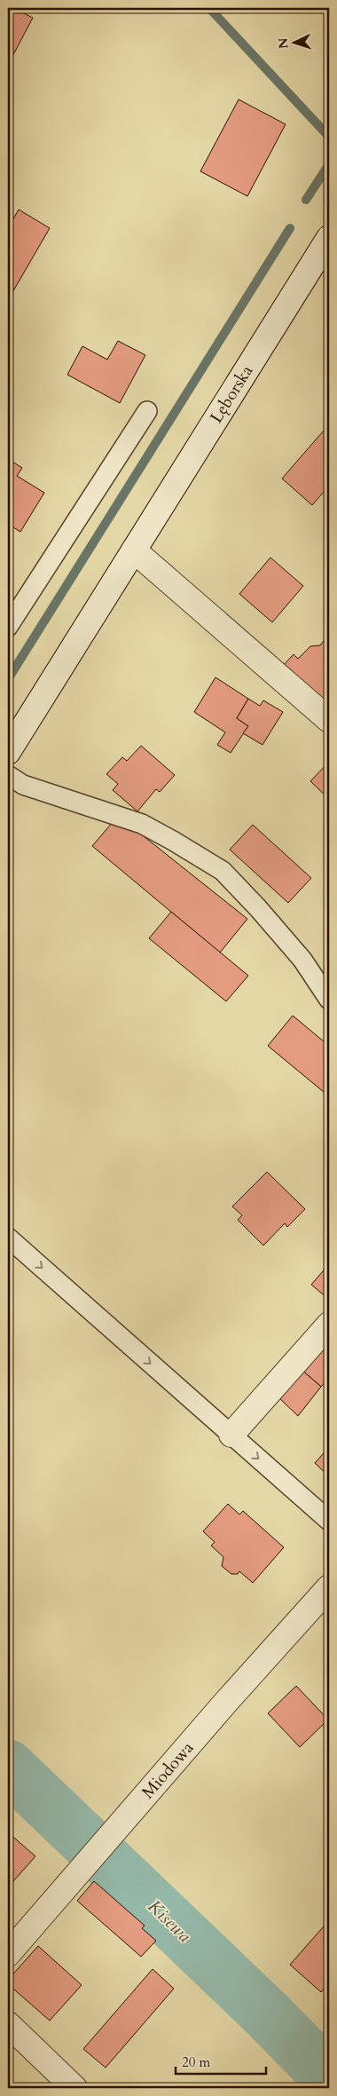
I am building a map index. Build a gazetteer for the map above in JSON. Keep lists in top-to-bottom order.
{
  "streets": {
    "street": ["Lęborska", "Miodowa"]
  },
  "water": ["Kisewa"],
  "scale_bar": "20 m",
  "north": "left"
}
